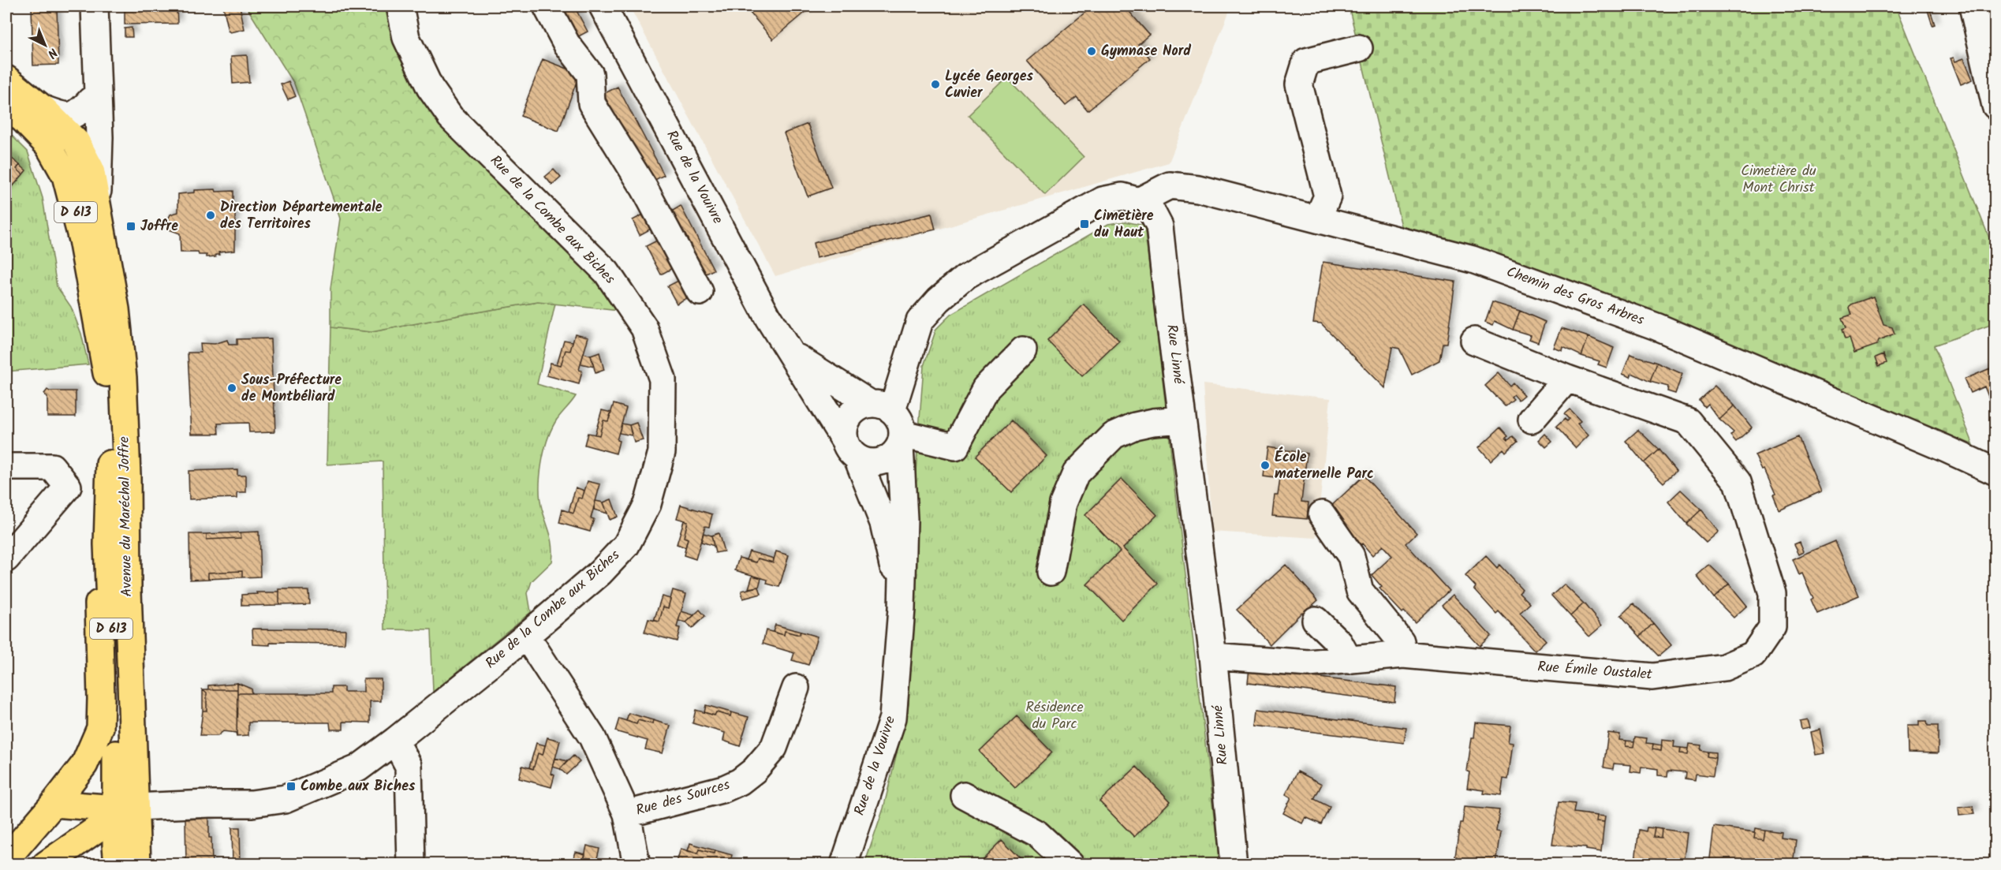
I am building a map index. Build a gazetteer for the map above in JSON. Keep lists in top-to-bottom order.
{
  "streets": {
    "main road": ["D 613", "Avenue du Maréchal Joffre"],
    "street": [
      "Rue de la Vouivre",
      "Rue de la Combe aux Biches",
      "Chemin des Gros Arbres",
      "Rue Linné",
      "Rue Émile Oustalet",
      "Rue des Sources"
    ]
  },
  "crossings": [
    ["D 613", "Avenue du Maréchal Joffre"],
    ["Rue de la Combe aux Biches", "Avenue du Maréchal Joffre"],
    ["Rue de la Combe aux Biches", "Rue des Sources"],
    ["Chemin des Gros Arbres", "Rue Linné"],
    ["Rue Linné", "Rue Émile Oustalet"]
  ],
  "parks": ["Cimetière du Mont Christ", "Résidence du Parc"],
  "places": {
    "other": [
      "Gymnase Nord",
      "Lycée Georges Cuvier",
      "Direction Départementale des Territoires",
      "Sous-Préfecture de Montbéliard",
      "École maternelle Parc"
    ],
    "transit": ["Cimetière du Haut", "Joffre", "Combe aux Biches"]
  },
  "north": "bottom right"
}
